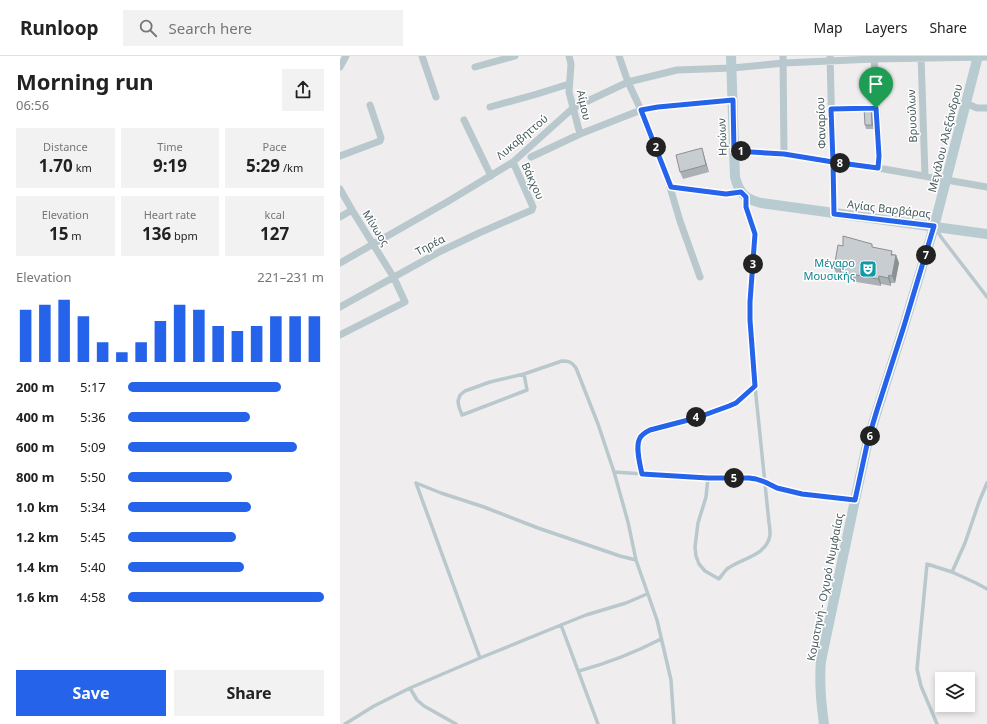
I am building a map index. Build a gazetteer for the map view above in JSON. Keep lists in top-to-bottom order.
{
  "streets": {
    "main road": [
      "Ηρώων",
      "Μεγάλου Αλεξάνδρου",
      "Αγίας Βαρβάρας",
      "Κομοτηνή - Οχυρό Νυμφαίας"
    ],
    "street": [
      "Αίμου",
      "Βρυούλων",
      "Φαναρίου",
      "Λυκαβηττού",
      "Βάκχου",
      "Μίνωος",
      "Τηρέα"
    ]
  },
  "crossings": [
    ["Αίμου", "Λυκαβηττού"],
    ["Βρυούλων", "Λυκαβηττού"],
    ["Φαναρίου", "Λυκαβηττού"],
    ["Φαναρίου", "Αγίας Βαρβάρας"],
    ["Λυκαβηττού", "Ηρώων"],
    ["Λυκαβηττού", "Μεγάλου Αλεξάνδρου"],
    ["Λυκαβηττού", "Βάκχου"],
    ["Λυκαβηττού", "Μίνωος"],
    ["Ηρώων", "Αγίας Βαρβάρας"],
    ["Μεγάλου Αλεξάνδρου", "Αγίας Βαρβάρας"],
    ["Μεγάλου Αλεξάνδρου", "Κομοτηνή - Οχυρό Νυμφαίας"],
    ["Βάκχου", "Τηρέα"],
    ["Αγίας Βαρβάρας", "Κομοτηνή - Οχυρό Νυμφαίας"],
    ["Μίνωος", "Τηρέα"]
  ],
  "places": {
    "theatre": ["Μέγαρο Μουσικής"]
  },
  "page": {
    "header": "Runloop",
    "search": "Search here",
    "nav": ["Map", "Layers", "Share"],
    "heading": ["Morning run", "06:56"],
    "stats": [
      ["Distance", "1.70 km"],
      ["Time", "9:19"],
      ["Pace", "5:29 /km"],
      ["Elevation", "15 m"],
      ["Heart rate", "136 bpm"],
      ["kcal", "127"]
    ],
    "pins": [
      "2",
      "1",
      "8",
      "7",
      "3",
      "4",
      "6",
      "5"
    ],
    "chart": ["Elevation", "221–231 m"],
    "list": [
      {
        "name": "200 m",
        "note": "5:17"
      },
      {
        "name": "400 m",
        "note": "5:36"
      },
      {
        "name": "600 m",
        "note": "5:09"
      },
      {
        "name": "800 m",
        "note": "5:50"
      },
      {
        "name": "1.0 km",
        "note": "5:34"
      },
      {
        "name": "1.2 km",
        "note": "5:45"
      },
      {
        "name": "1.4 km",
        "note": "5:40"
      },
      {
        "name": "1.6 km",
        "note": "4:58"
      }
    ],
    "buttons": ["Save", "Share"]
  }
}
